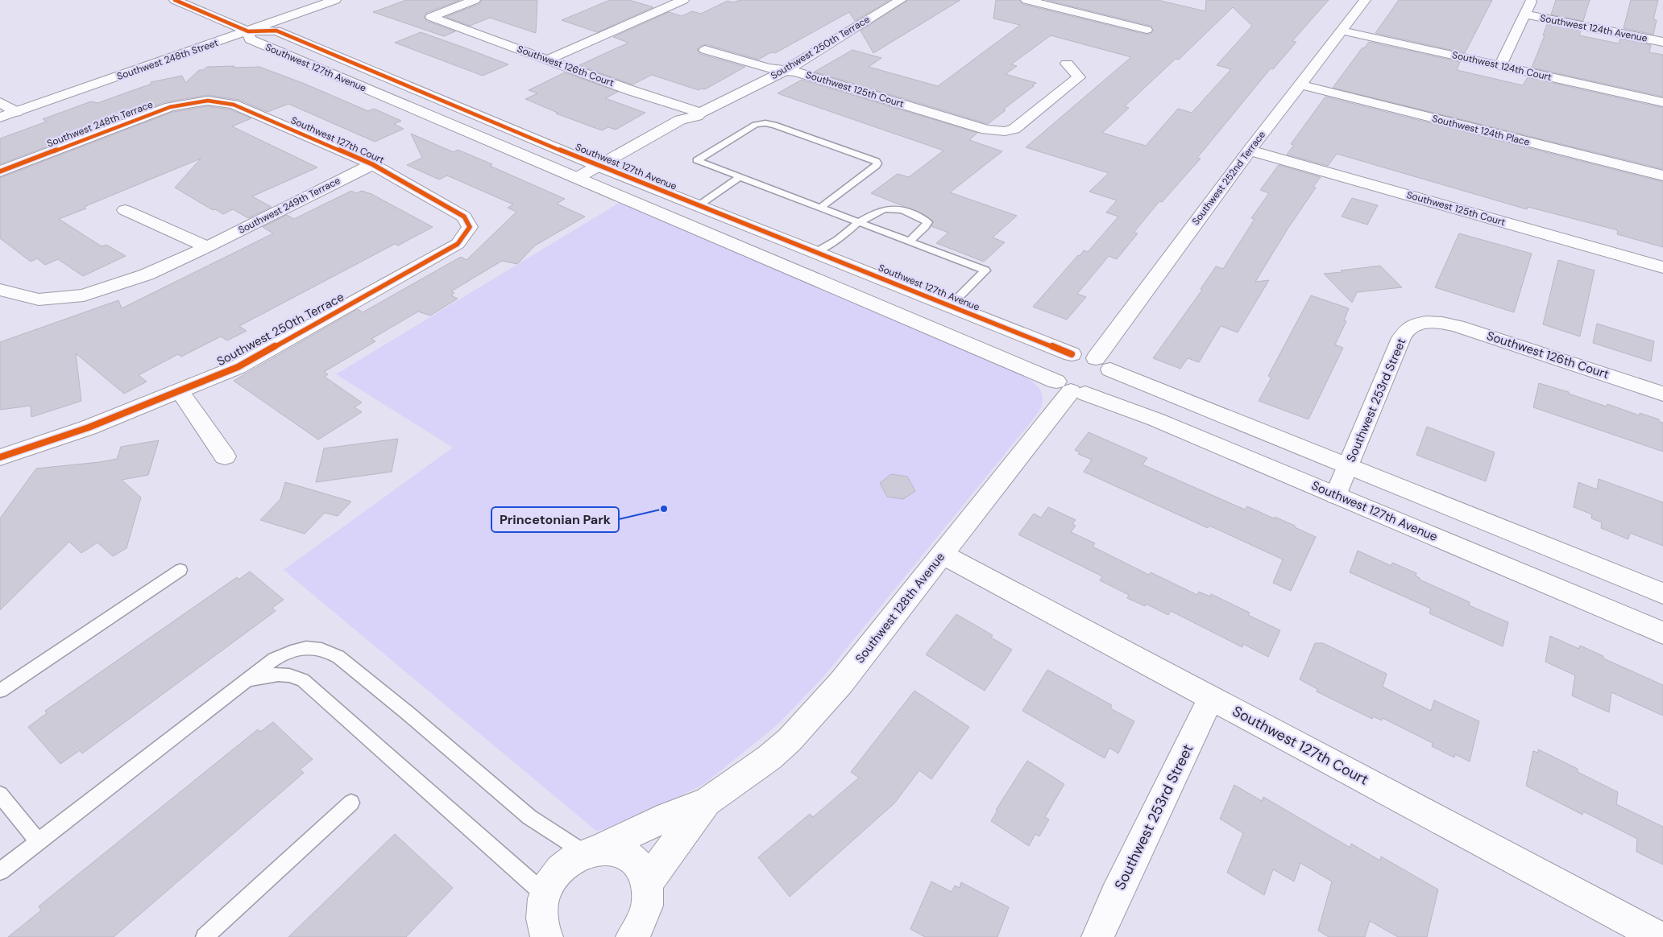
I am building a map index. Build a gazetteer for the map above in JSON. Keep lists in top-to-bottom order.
{
  "streets": {
    "street": [
      "Southwest 124th Avenue",
      "Southwest 250th Terrace",
      "Southwest 248th Street",
      "Southwest 126th Court",
      "Southwest 124th Court",
      "Southwest 127th Avenue",
      "Southwest 125th Court",
      "Southwest 248th Terrace",
      "Southwest 124th Place",
      "Southwest 127th Court",
      "Southwest 252nd Terrace",
      "Southwest 249th Terrace",
      "Southwest 253rd Street",
      "Southwest 128th Avenue"
    ]
  },
  "crossings": [
    ["Southwest 250th Terrace", "Southwest 126th Court"],
    ["Southwest 250th Terrace", "Southwest 127th Avenue"],
    ["Southwest 250th Terrace", "Southwest 125th Court"],
    ["Southwest 250th Terrace", "Southwest 127th Court"],
    ["Southwest 248th Street", "Southwest 127th Avenue"],
    ["Southwest 126th Court", "Southwest 253rd Street"],
    ["Southwest 124th Court", "Southwest 252nd Terrace"],
    ["Southwest 127th Avenue", "Southwest 252nd Terrace"],
    ["Southwest 127th Avenue", "Southwest 253rd Street"],
    ["Southwest 127th Avenue", "Southwest 128th Avenue"],
    ["Southwest 125th Court", "Southwest 252nd Terrace"],
    ["Southwest 248th Terrace", "Southwest 127th Court"],
    ["Southwest 124th Place", "Southwest 252nd Terrace"],
    ["Southwest 127th Court", "Southwest 249th Terrace"],
    ["Southwest 127th Court", "Southwest 253rd Street"],
    ["Southwest 127th Court", "Southwest 128th Avenue"],
    ["Southwest 252nd Terrace", "Southwest 128th Avenue"]
  ],
  "places": ["Princetonian Park"]
}
